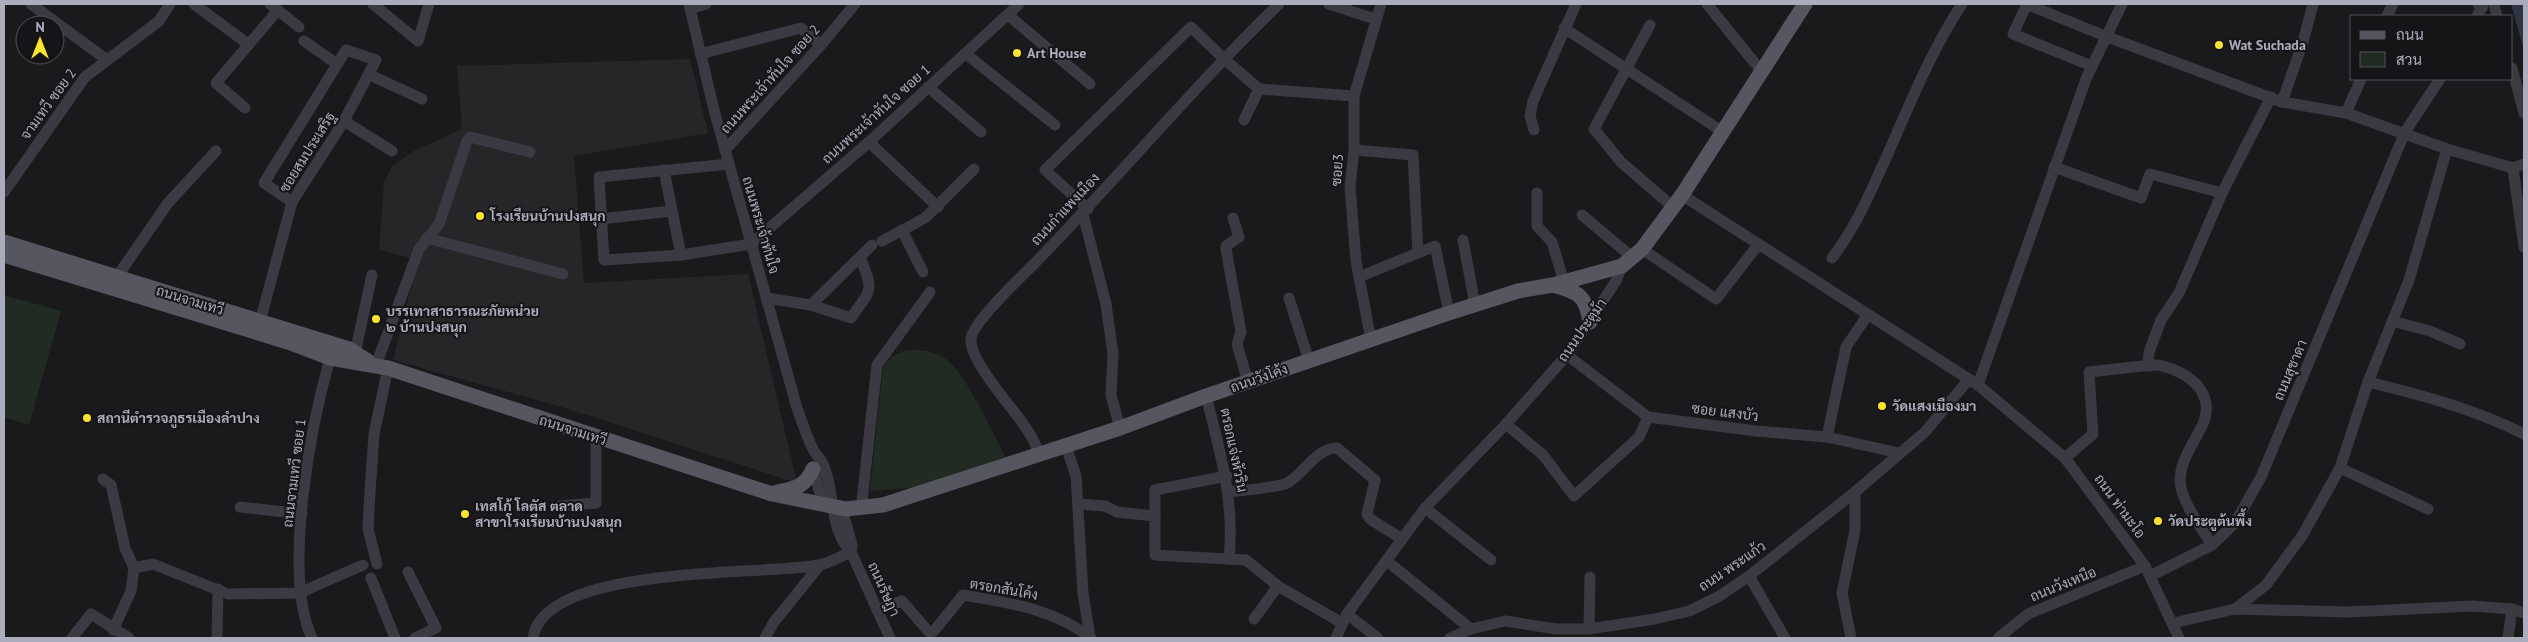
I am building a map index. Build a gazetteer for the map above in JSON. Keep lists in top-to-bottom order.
{
  "streets": {
    "main road": ["ถนนจามเทวี", "ถนนประตูม้า", "ถนนวังโค้ง"],
    "street": [
      "ถนนพระเจ้าทันใจ ซอย 2",
      "จามเทวี ซอย 2",
      "ถนนพระเจ้าทันใจ ซอย 1",
      "ซอยสมประเสริฐ",
      "ซอย3",
      "ถนนกำแพงเมือง",
      "ถนนพระเจ้าทันใจ",
      "ถนนสุชาดา",
      "ซอย แสงบัว",
      "ตรอกแจ่งหัวริน",
      "ถนนจามเทวี ซอย 1",
      "ถนน ท่ามะโอ",
      "ถนน พระแก้ว",
      "ถนนวังเหนือ",
      "ถนนรัษฎา",
      "ตรอกสันโค้ง"
    ]
  },
  "crossings": [
    ["ถนนพระเจ้าทันใจ ซอย 2", "ถนนพระเจ้าทันใจ"],
    ["ถนนพระเจ้าทันใจ ซอย 1", "ถนนพระเจ้าทันใจ"],
    ["ซอยสมประเสริฐ", "ถนนจามเทวี"],
    ["ซอย3", "ถนนวังโค้ง"],
    ["ถนนกำแพงเมือง", "ถนนวังโค้ง"],
    ["ถนนพระเจ้าทันใจ", "ถนนจามเทวี"],
    ["ถนนพระเจ้าทันใจ", "ถนนวังโค้ง"],
    ["ถนนพระเจ้าทันใจ", "ถนนรัษฎา"],
    ["ถนนจามเทวี", "ถนนวังโค้ง"],
    ["ถนนจามเทวี", "ถนนจามเทวี ซอย 1"],
    ["ถนนจามเทวี", "ถนนรัษฎา"],
    ["ถนนประตูม้า", "ถนนวังโค้ง"],
    ["ถนนประตูม้า", "ถนน ท่ามะโอ"],
    ["ถนนสุชาดา", "ถนน ท่ามะโอ"],
    ["ถนนสุชาดา", "ถนนวังเหนือ"],
    ["ถนนวังโค้ง", "ตรอกแจ่งหัวริน"],
    ["ถนนวังโค้ง", "ถนนรัษฎา"],
    ["ซอย แสงบัว", "ถนน พระแก้ว"],
    ["ถนน ท่ามะโอ", "ถนน พระแก้ว"],
    ["ถนน ท่ามะโอ", "ถนนวังเหนือ"],
    ["ถนนรัษฎา", "ตรอกสันโค้ง"]
  ],
  "places": [
    "Wat Suchada",
    "Art House",
    "โรงเรียนบ้านปงสนุก",
    "บรรเทาสาธารณะภัยหน่วย ๒ บ้านปงสนุก",
    "วัดแสงเมืองมา",
    "สถานีตำรวจภูธรเมืองลำปาง",
    "เทสโก้ โลตัส ตลาด สาขาโรงเรียนบ้านปงสนุก",
    "วัดประตูต้นพึ้ง"
  ],
  "legend": ["ถนน", "สวน"],
  "north": "top"
}
